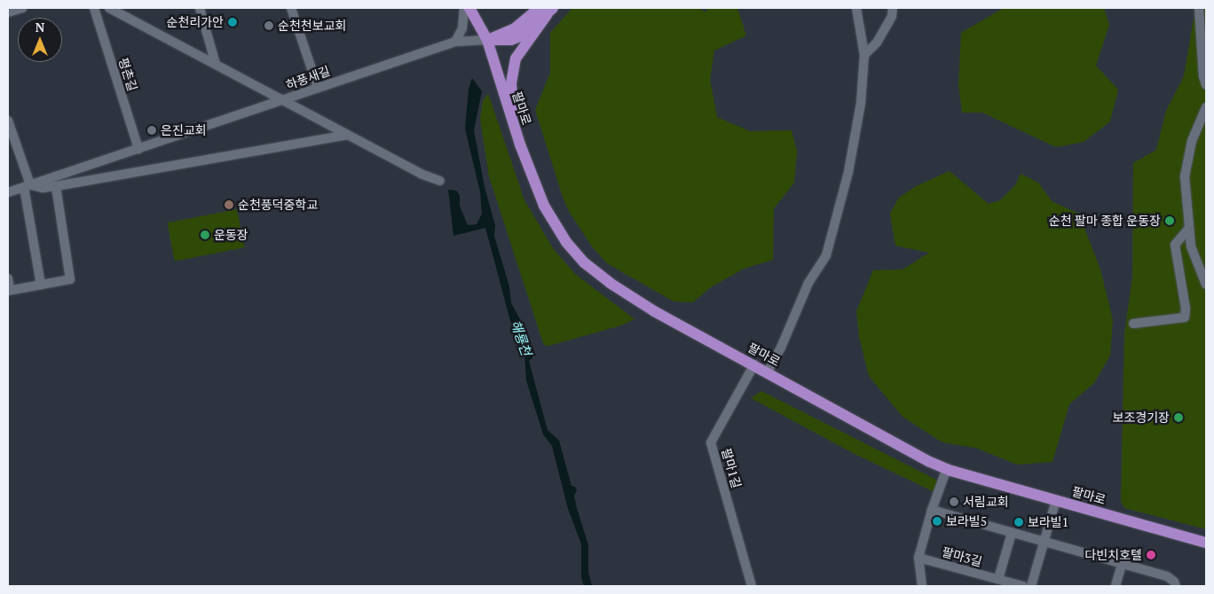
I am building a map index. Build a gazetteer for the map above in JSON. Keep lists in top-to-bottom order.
{
  "streets": {
    "main road": ["팔마로"],
    "street": [
      "평촌길",
      "하풍새길",
      "팔마1길",
      "팔마3길"
    ]
  },
  "crossings": [
    ["평촌길", "하풍새길"],
    ["하풍새길", "팔마로"],
    ["팔마로", "팔마1길"]
  ],
  "water": ["해룡천"],
  "places": [
    "순천리가안",
    "순천천보교회",
    "은진교회",
    "순천풍덕중학교",
    "순천 팔마 종합 운동장",
    "운동장",
    "보조경기장",
    "서림교회",
    "보라빌5",
    "보라빌1",
    "다빈치호텔"
  ],
  "north": "top"
}
